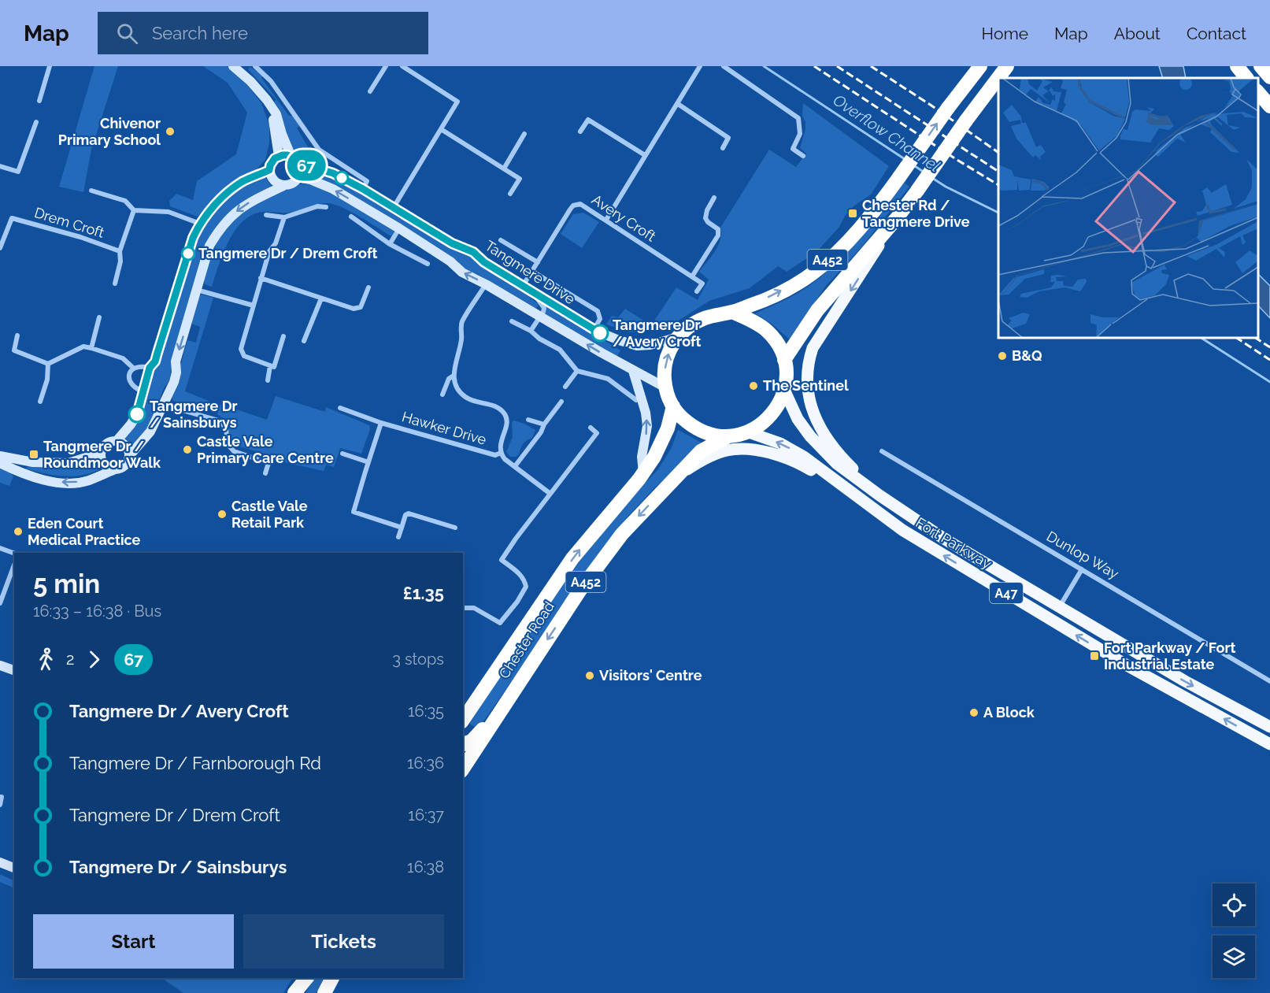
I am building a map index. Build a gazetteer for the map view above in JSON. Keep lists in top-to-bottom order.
{
  "streets": {
    "highway": ["A452", "Chester Road"],
    "main road": ["Fort Parkway", "A47"],
    "street": [
      "Avery Croft",
      "Drem Croft",
      "Tangmere Drive",
      "Hawker Drive",
      "Dunlop Way"
    ]
  },
  "crossings": [
    ["Avery Croft", "Tangmere Drive"],
    ["A452", "Tangmere Drive"],
    ["A452", "Fort Parkway"],
    ["A452", "Chester Road"],
    ["Tangmere Drive", "Fort Parkway"],
    ["Tangmere Drive", "Chester Road"],
    ["Fort Parkway", "Chester Road"]
  ],
  "water": ["Overflow Channel"],
  "places": {
    "other": [
      "Chivenor Primary School",
      "Tangmere Dr / Drem Croft",
      "Tangmere Dr / Avery Croft",
      "B&Q",
      "The Sentinel",
      "Tangmere Dr / Sainsburys",
      "Castle Vale Primary Care Centre",
      "Castle Vale Retail Park",
      "Eden Court Medical Practice",
      "Visitors' Centre",
      "A Block"
    ],
    "transit": ["Chester Rd / Tangmere Drive", "Tangmere Dr / Roundmoor Walk", "Fort Parkway / Fort Industrial Estate"]
  },
  "lines": ["bus line 67"],
  "page": {
    "header": "Map",
    "search": "Search here",
    "nav": [
      "Home",
      "Map",
      "About",
      "Contact"
    ],
    "on_map": "67",
    "heading": ["5 min", "16:33 – 16:38 · Bus", "£1.35"],
    "legs": ["2", "67", "3 stops"],
    "list": [
      {
        "name": "Tangmere Dr / Avery Croft",
        "value": "16:35"
      },
      {
        "name": "Tangmere Dr / Farnborough Rd",
        "value": "16:36"
      },
      {
        "name": "Tangmere Dr / Drem Croft",
        "value": "16:37"
      },
      {
        "name": "Tangmere Dr / Sainsburys",
        "value": "16:38"
      }
    ],
    "buttons": ["Start", "Tickets"]
  }
}
